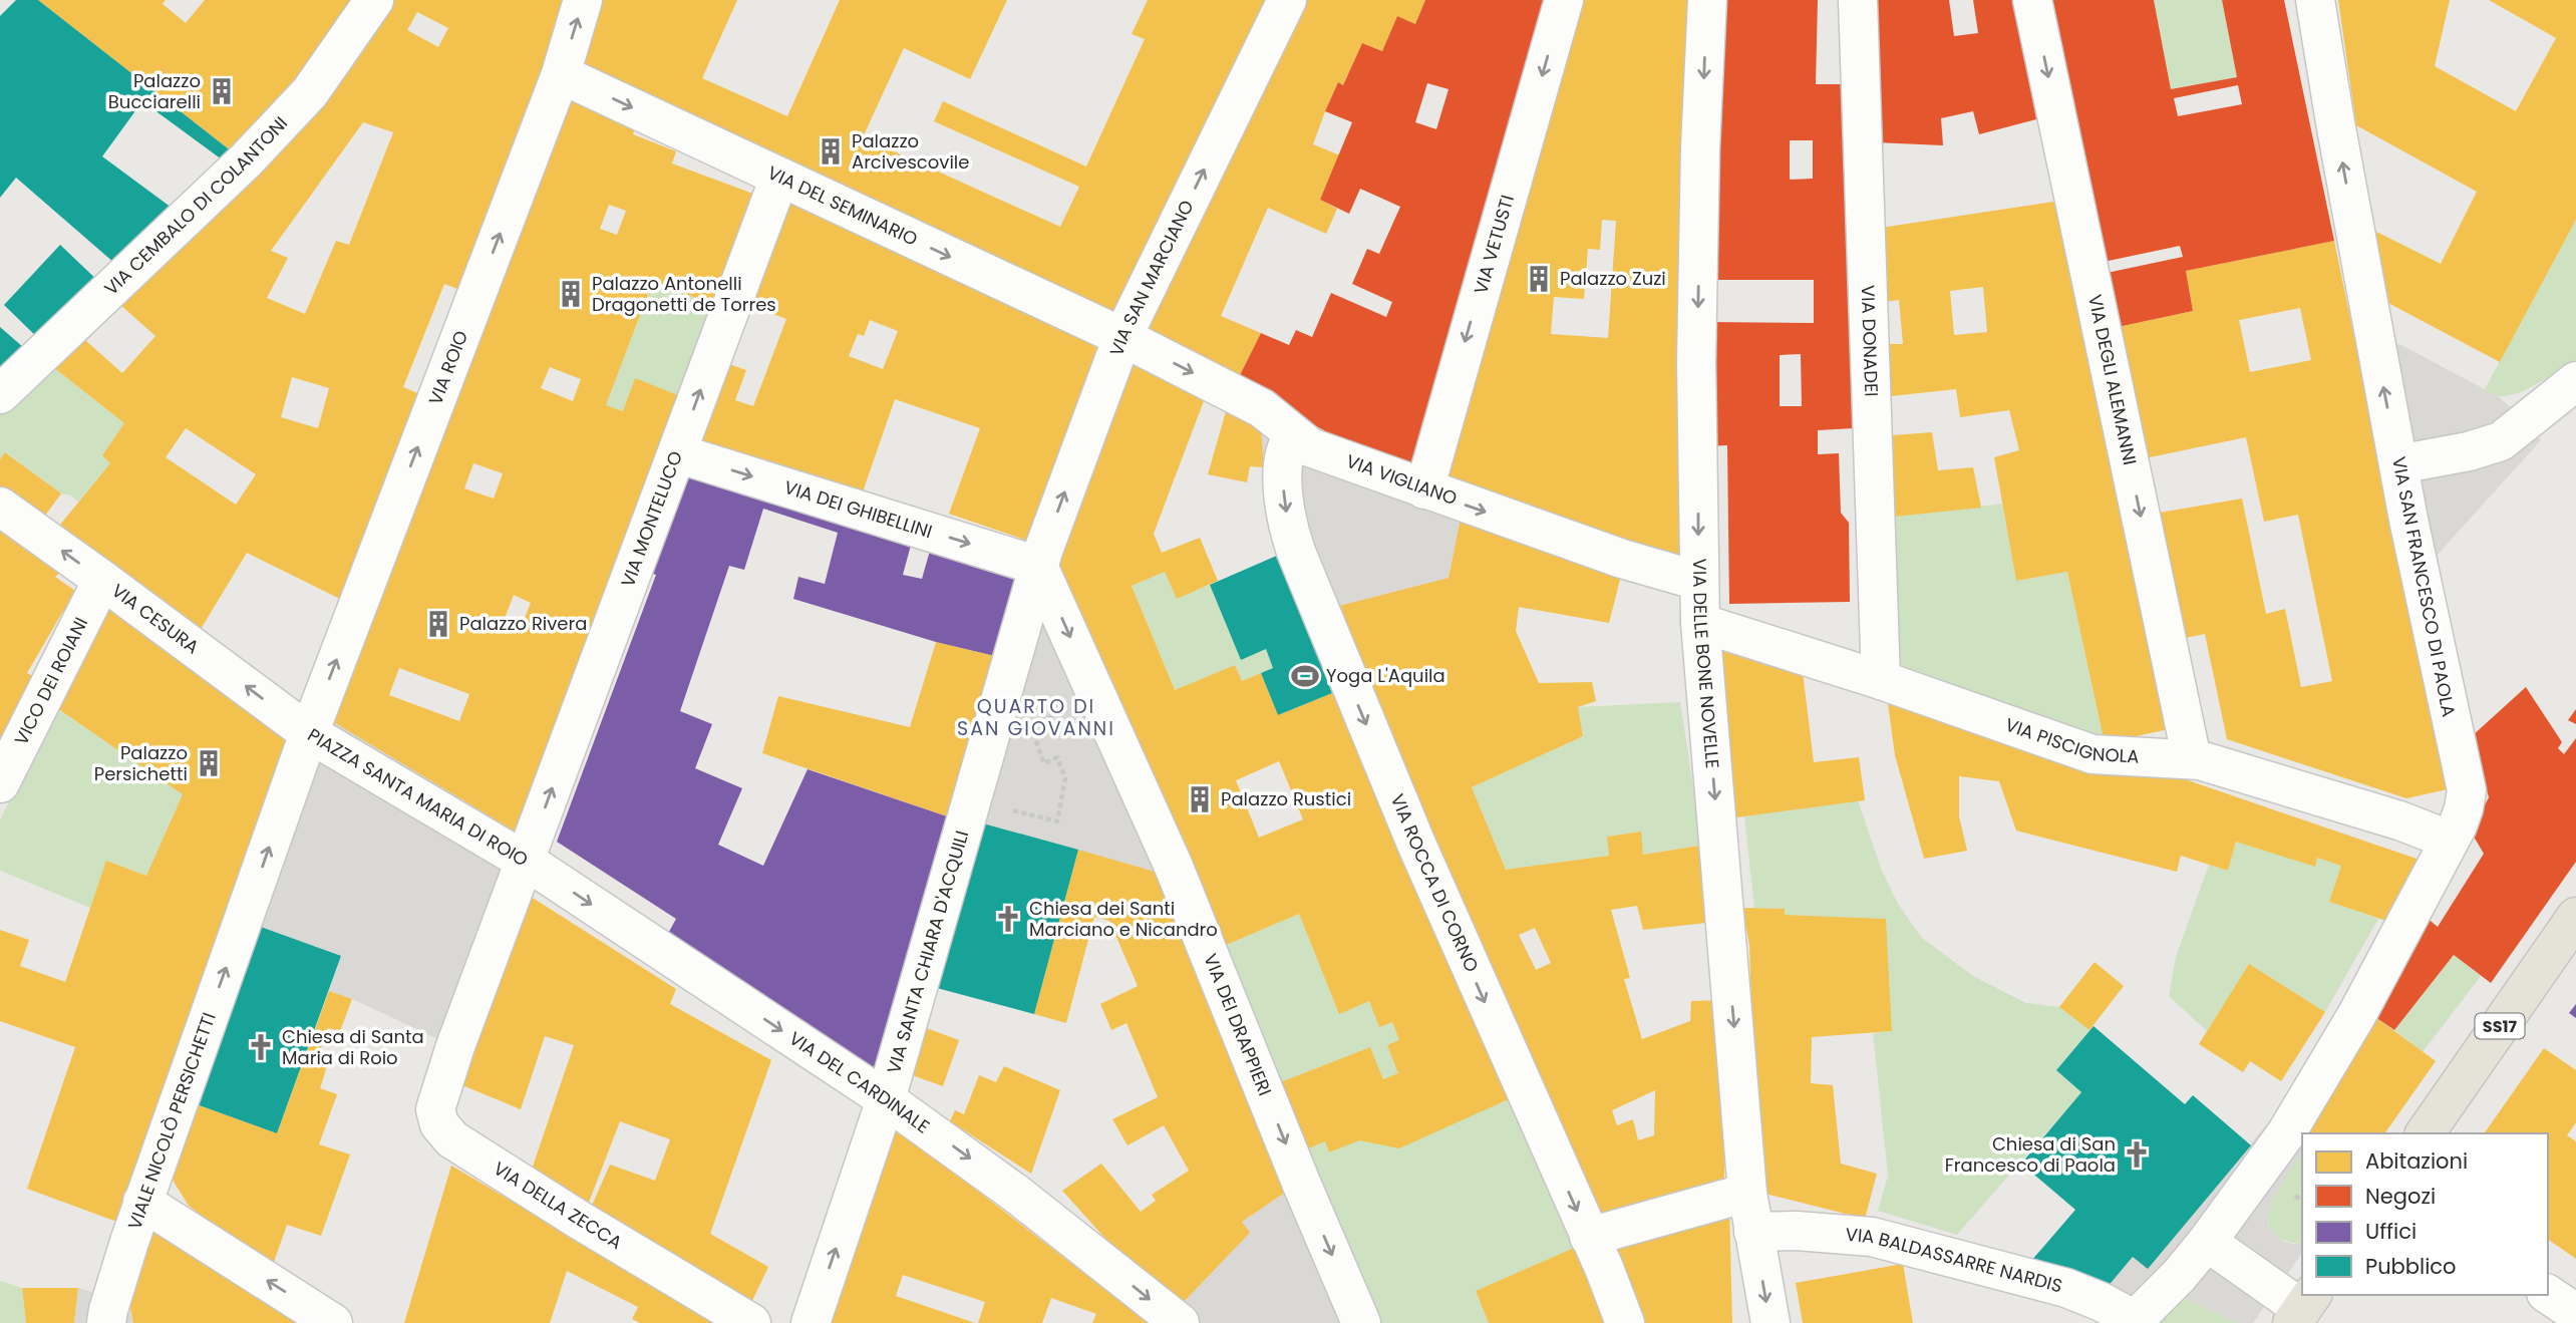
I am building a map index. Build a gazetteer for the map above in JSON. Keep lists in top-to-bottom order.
{
  "streets": {
    "main road": ["SS17"],
    "street": [
      "VIA CEMBALO DI COLANTONI",
      "VIA DEL SEMINARIO",
      "VIA VETUSTI",
      "VIA SAN MARCIANO",
      "VIA DONADEI",
      "VIA ROIO",
      "VIA DEGLI ALEMANNI",
      "VIA VIGLIANO",
      "VIA DEI GHIBELLINI",
      "VIA MONTELUCO",
      "VIA SAN FRANCESCO DI PAOLA",
      "VIA CESURA",
      "VIA DELLE BONE NOVELLE",
      "VICO DEI ROIANI",
      "VIA PISCIGNOLA",
      "PIAZZA SANTA MARIA DI ROIO",
      "VIA ROCCA DI CORNO",
      "VIA SANTA CHIARA D'ACQUILI",
      "VIA DEI DRAPPIERI",
      "VIA DEL CARDINALE",
      "VIALE NICOLÒ PERSICHETTI",
      "VIA DELLA ZECCA",
      "VIA BALDASSARRE NARDIS"
    ]
  },
  "crossings": [
    ["VIA DEL SEMINARIO", "VIA SAN MARCIANO"],
    ["VIA DEL SEMINARIO", "VIA ROIO"],
    ["VIA DEL SEMINARIO", "VIA VIGLIANO"],
    ["VIA DEL SEMINARIO", "VIA MONTELUCO"],
    ["VIA VETUSTI", "VIA VIGLIANO"],
    ["VIA SAN MARCIANO", "VIA VIGLIANO"],
    ["VIA SAN MARCIANO", "VIA DEI GHIBELLINI"],
    ["VIA SAN MARCIANO", "VIA SANTA CHIARA D'ACQUILI"],
    ["VIA SAN MARCIANO", "VIA DEI DRAPPIERI"],
    ["VIA DONADEI", "VIA PISCIGNOLA"],
    ["VIA ROIO", "VIA CESURA"],
    ["VIA ROIO", "PIAZZA SANTA MARIA DI ROIO"],
    ["VIA DEGLI ALEMANNI", "VIA PISCIGNOLA"],
    ["VIA VIGLIANO", "VIA DELLE BONE NOVELLE"],
    ["VIA VIGLIANO", "VIA ROCCA DI CORNO"],
    ["VIA DEI GHIBELLINI", "VIA MONTELUCO"],
    ["VIA DEI GHIBELLINI", "VIA DEI DRAPPIERI"],
    ["VIA MONTELUCO", "PIAZZA SANTA MARIA DI ROIO"],
    ["VIA MONTELUCO", "VIA DEL CARDINALE"],
    ["VIA SAN FRANCESCO DI PAOLA", "VIA PISCIGNOLA"],
    ["VIA SAN FRANCESCO DI PAOLA", "VIA BALDASSARRE NARDIS"],
    ["VIA CESURA", "VICO DEI ROIANI"],
    ["VIA CESURA", "PIAZZA SANTA MARIA DI ROIO"],
    ["VIA DELLE BONE NOVELLE", "VIA PISCIGNOLA"],
    ["VIA DELLE BONE NOVELLE", "VIA BALDASSARRE NARDIS"],
    ["PIAZZA SANTA MARIA DI ROIO", "VIA DEL CARDINALE"],
    ["PIAZZA SANTA MARIA DI ROIO", "VIALE NICOLÒ PERSICHETTI"],
    ["PIAZZA SANTA MARIA DI ROIO", "VIA DELLA ZECCA"],
    ["VIA SANTA CHIARA D'ACQUILI", "VIA DEL CARDINALE"]
  ],
  "one_way": [
    "VIA DEL SEMINARIO",
    "VIA VETUSTI",
    "VIA SAN MARCIANO",
    "VIA ROIO",
    "VIA DEGLI ALEMANNI",
    "VIA VIGLIANO",
    "VIA DEI GHIBELLINI",
    "VIA MONTELUCO",
    "VIA CESURA",
    "VIA DELLE BONE NOVELLE",
    "VIA ROCCA DI CORNO",
    "VIA SANTA CHIARA D'ACQUILI",
    "VIA DEI DRAPPIERI",
    "VIA DEL CARDINALE",
    "VIALE NICOLÒ PERSICHETTI"
  ],
  "districts": ["QUARTO DI SAN GIOVANNI"],
  "places": {
    "building": [
      "Palazzo Bucciarelli",
      "Palazzo Arcivescovile",
      "Palazzo Zuzi",
      "Palazzo Antonelli Dragonetti de Torres",
      "Palazzo Rivera",
      "Palazzo Persichetti",
      "Palazzo Rustici"
    ],
    "sports": ["Yoga L'Aquila"],
    "church": ["Chiesa dei Santi Marciano e Nicandro", "Chiesa di Santa Maria di Roio", "Chiesa di San Francesco di Paola"]
  },
  "legend": [
    "Abitazioni",
    "Negozi",
    "Uffici",
    "Pubblico"
  ]
}
